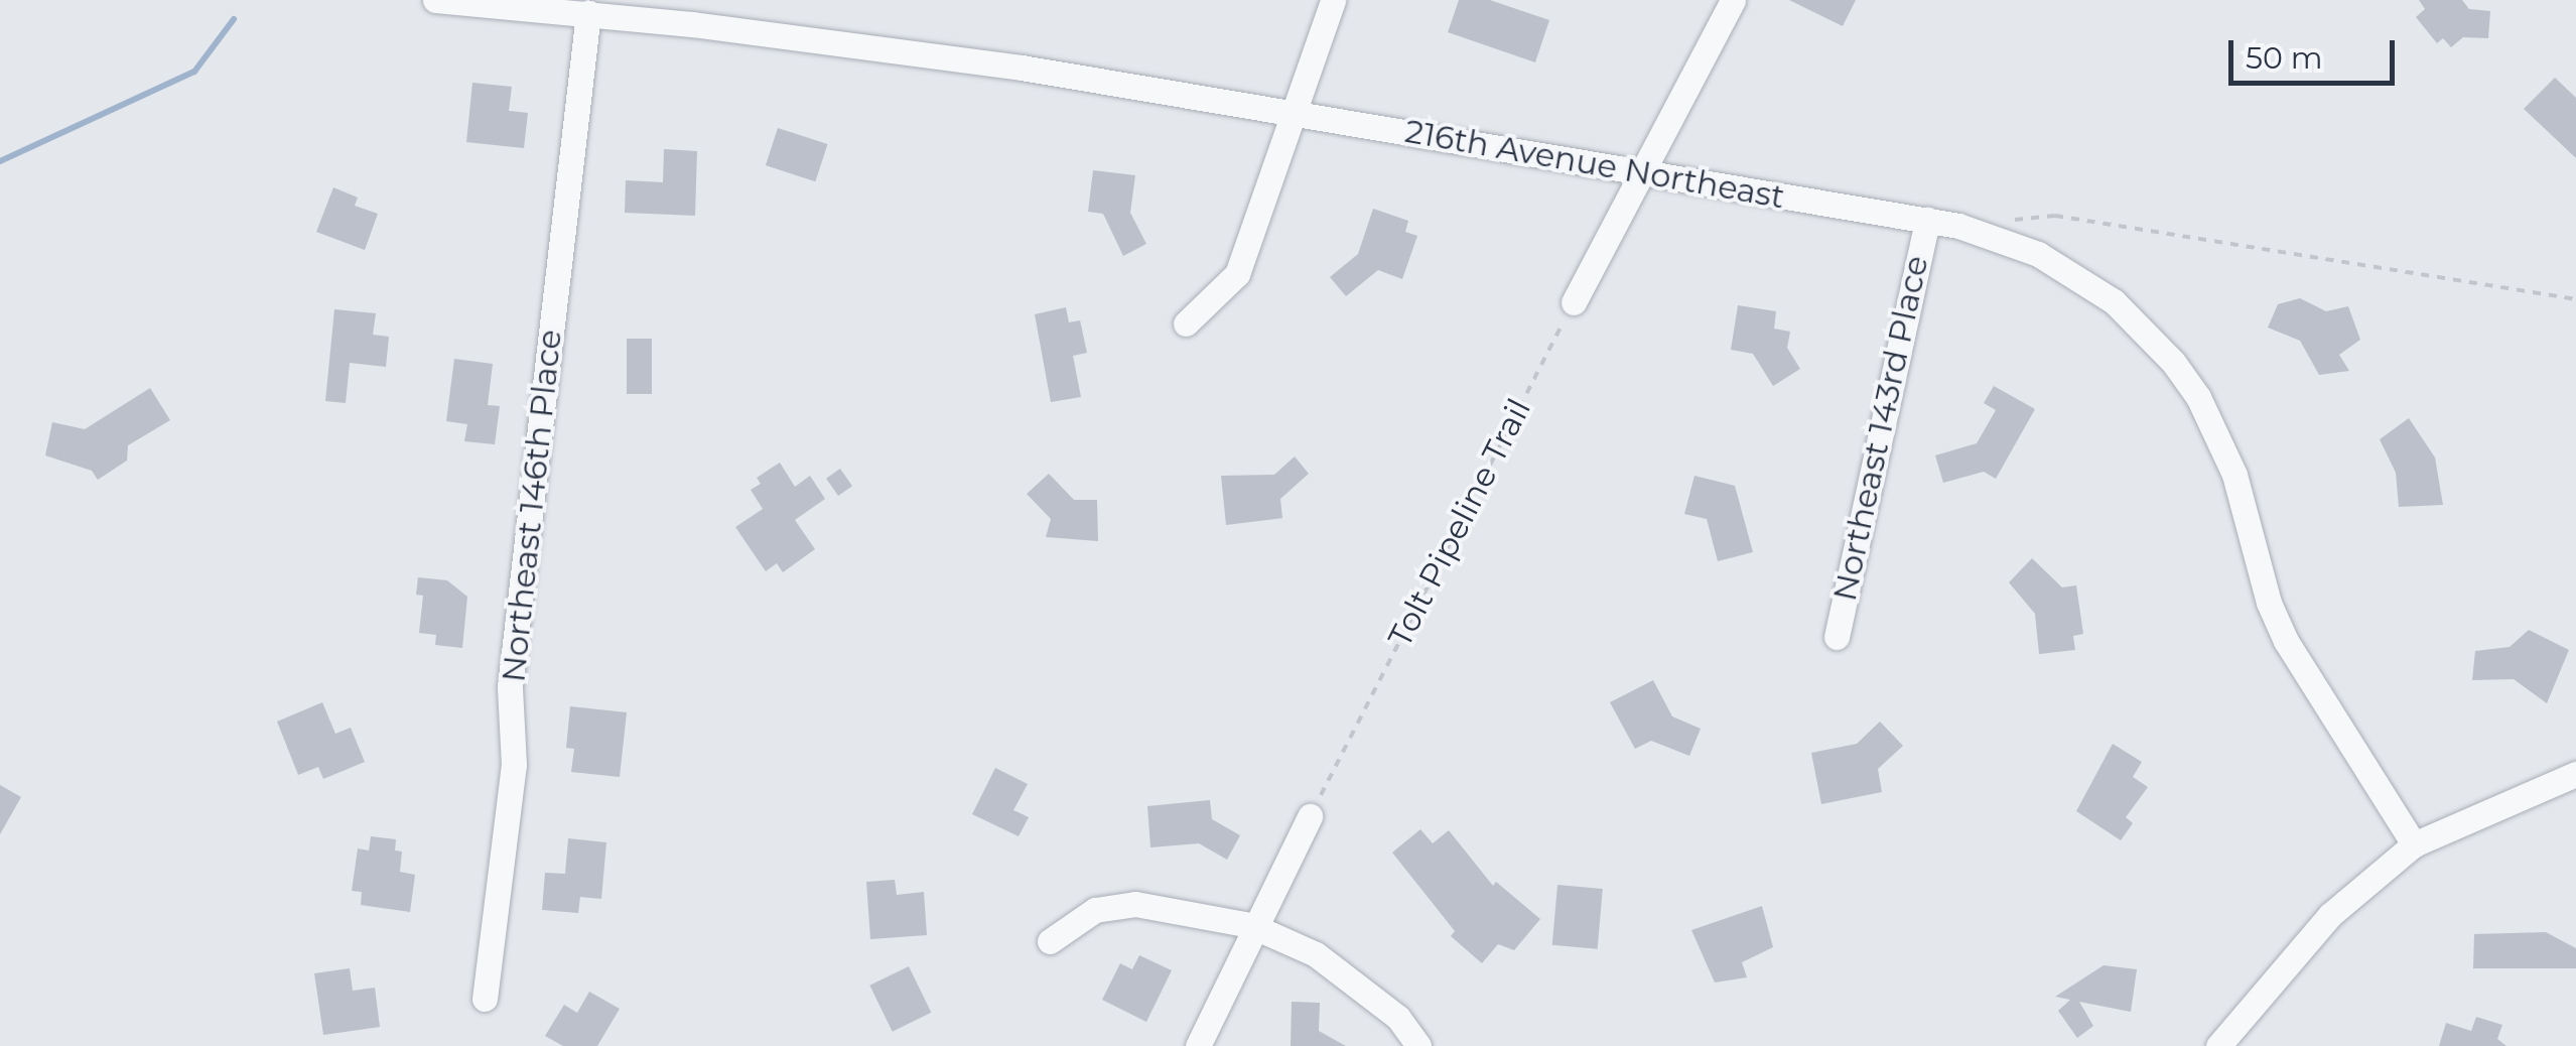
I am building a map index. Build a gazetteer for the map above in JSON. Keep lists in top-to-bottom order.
{
  "streets": {
    "street": ["216th Avenue Northeast", "Northeast 143rd Place", "Northeast 146th Place"],
    "path": ["Tolt Pipeline Trail"]
  },
  "crossings": [
    ["216th Avenue Northeast", "Northeast 143rd Place"],
    ["216th Avenue Northeast", "Northeast 146th Place"]
  ],
  "scale_bar": "50 m"
}
